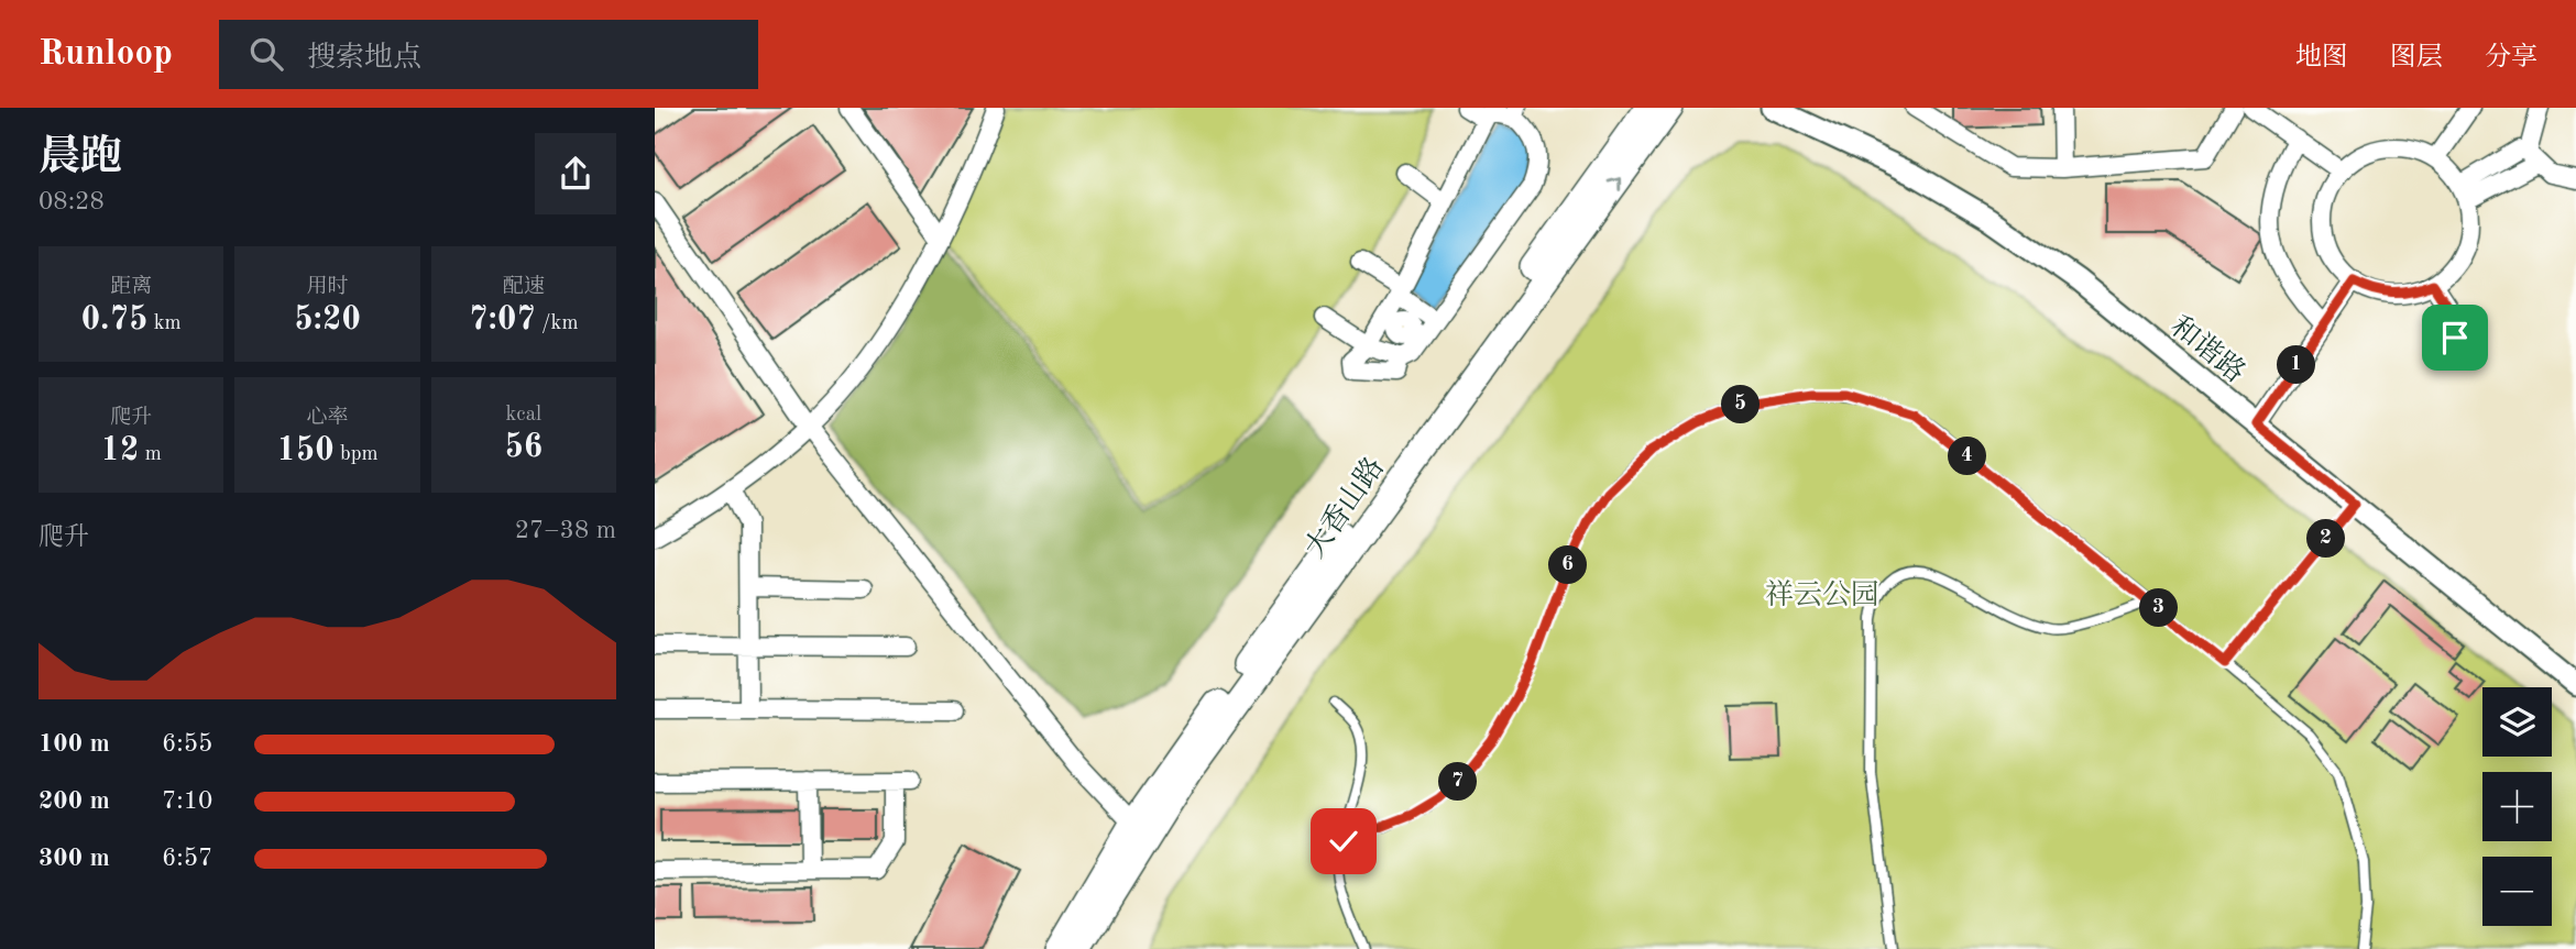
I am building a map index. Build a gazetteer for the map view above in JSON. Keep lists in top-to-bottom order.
{
  "streets": {
    "main road": ["大香山路"],
    "street": ["和谐路"]
  },
  "parks": ["祥云公园"],
  "page": {
    "header": "Runloop",
    "search": "搜索地点",
    "nav": ["地图", "图层", "分享"],
    "heading": ["晨跑", "08:28"],
    "stats": [
      ["距离", "0.75 km"],
      ["用时", "5:20"],
      ["配速", "7:07 /km"],
      ["爬升", "12 m"],
      ["心率", "150 bpm"],
      ["kcal", "56"]
    ],
    "pins": [
      "1",
      "5",
      "4",
      "2",
      "6",
      "3",
      "7"
    ],
    "chart": ["爬升", "27–38 m"],
    "map_buttons": ["+", "−"],
    "list": [
      {
        "name": "100 m",
        "note": "6:55"
      },
      {
        "name": "200 m",
        "note": "7:10"
      },
      {
        "name": "300 m",
        "note": "6:57"
      }
    ]
  }
}
